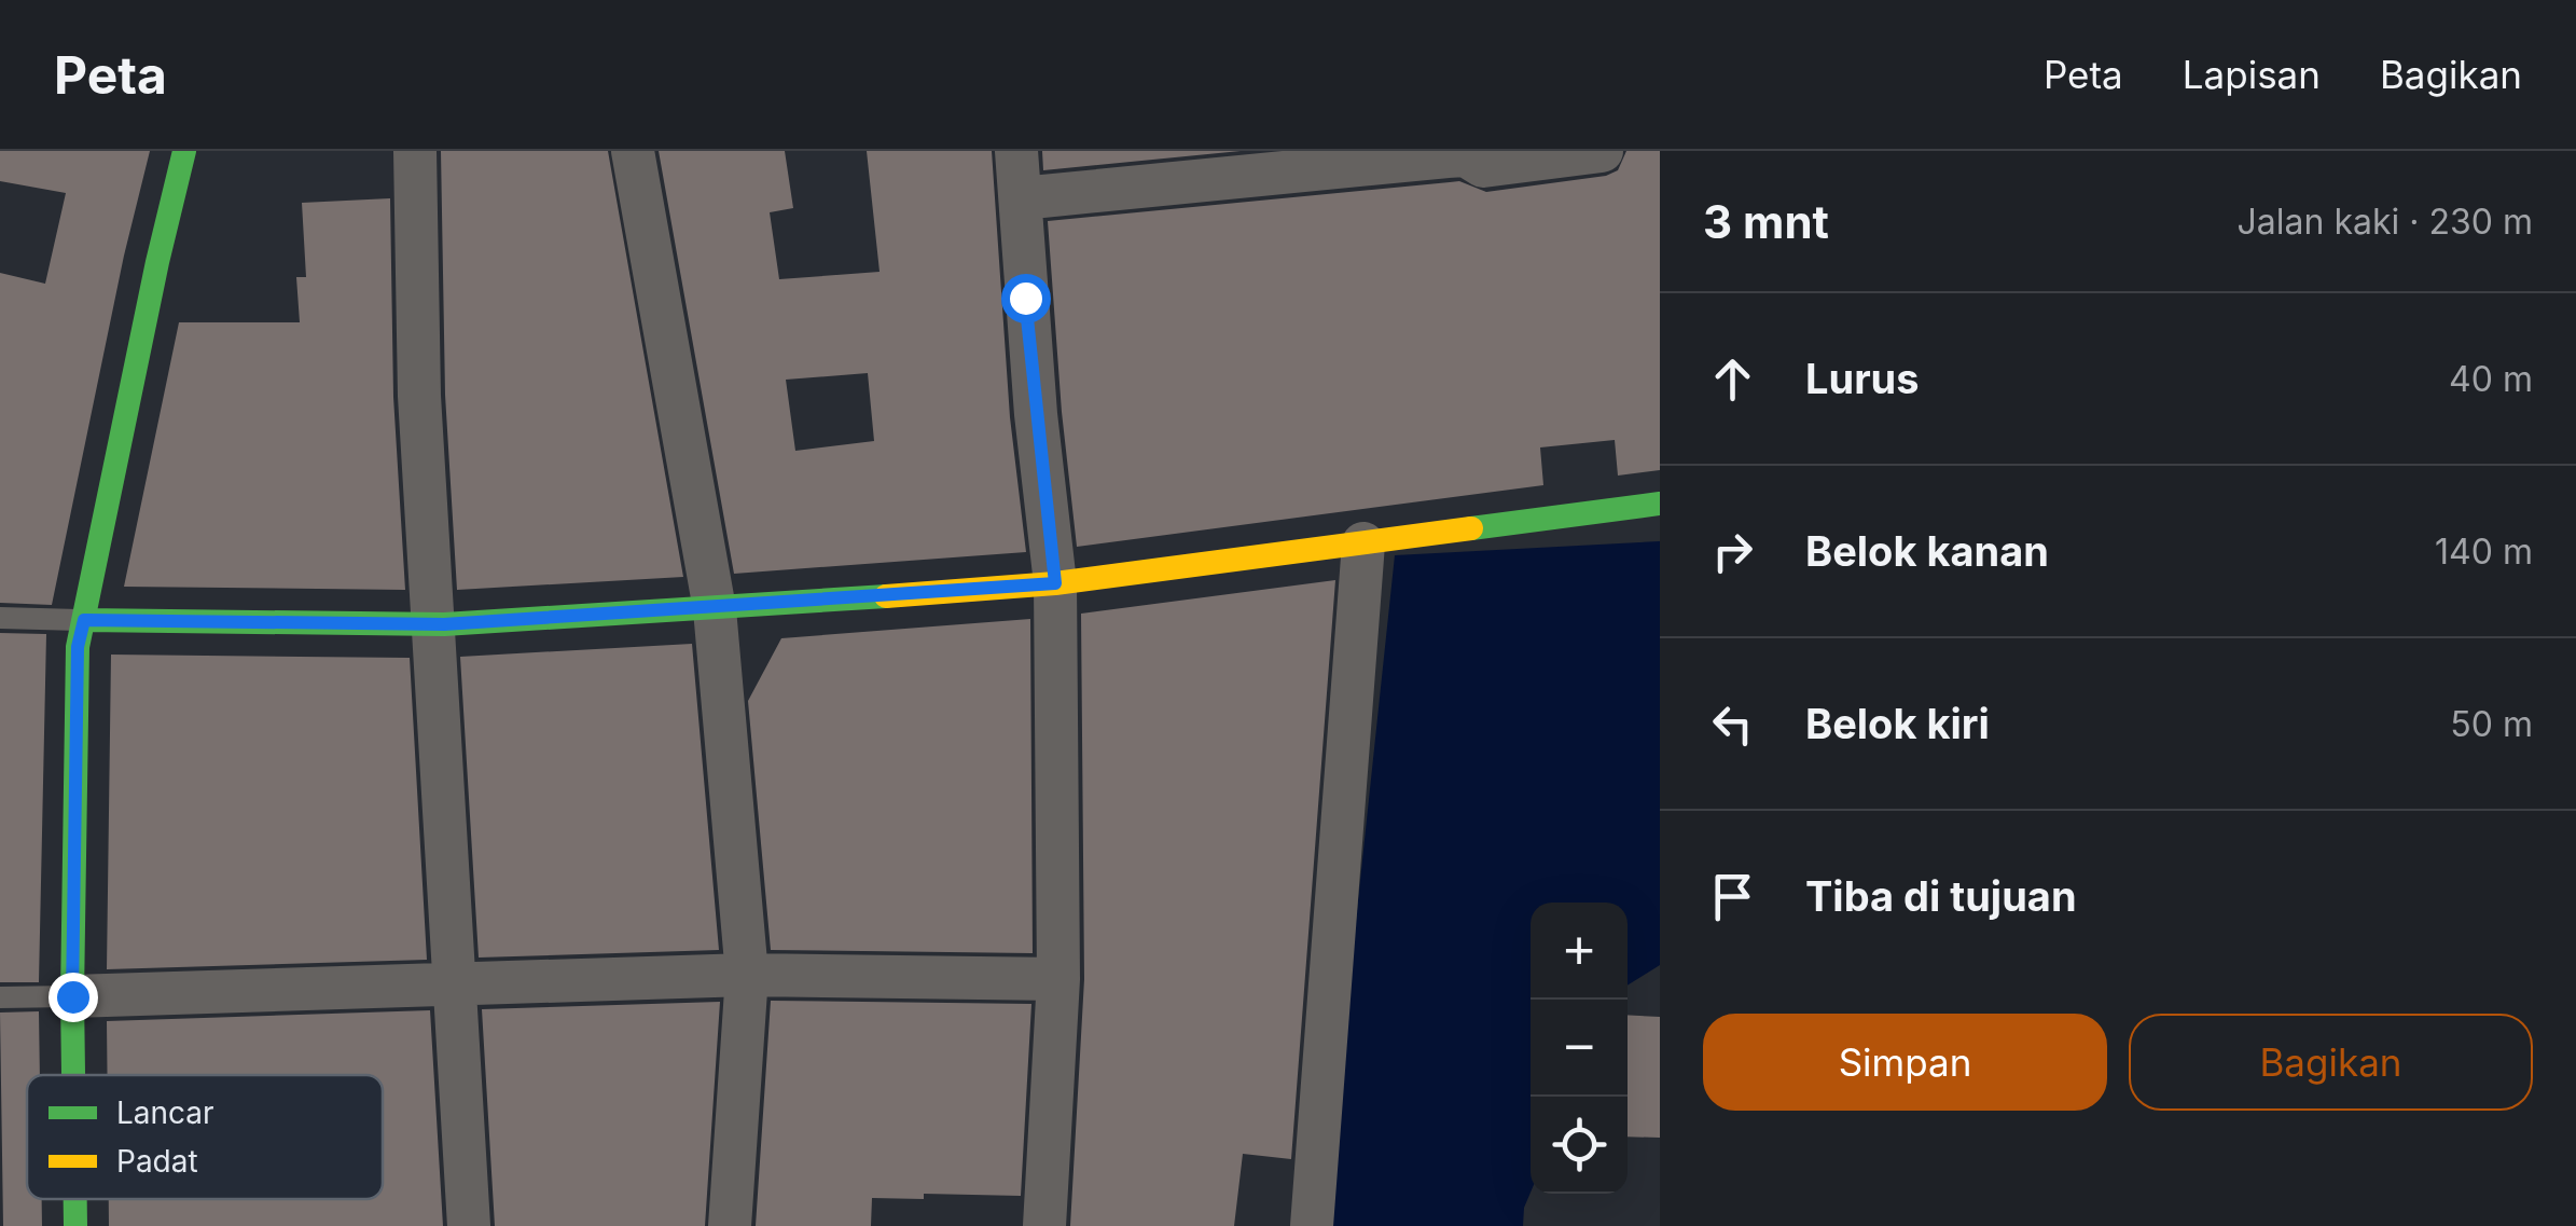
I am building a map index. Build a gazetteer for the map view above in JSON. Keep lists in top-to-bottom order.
{
  "legend": ["Lancar", "Padat"],
  "page": {
    "header": "Peta",
    "nav": ["Peta", "Lapisan", "Bagikan"],
    "heading": ["3 mnt", "Jalan kaki · 230 m"],
    "list": [
      ["Lurus", "40 m"],
      ["Belok kanan", "140 m"],
      ["Belok kiri", "50 m"],
      "Tiba di tujuan"
    ],
    "map_buttons": ["+", "−"],
    "buttons": ["Simpan", "Bagikan"]
  }
}
